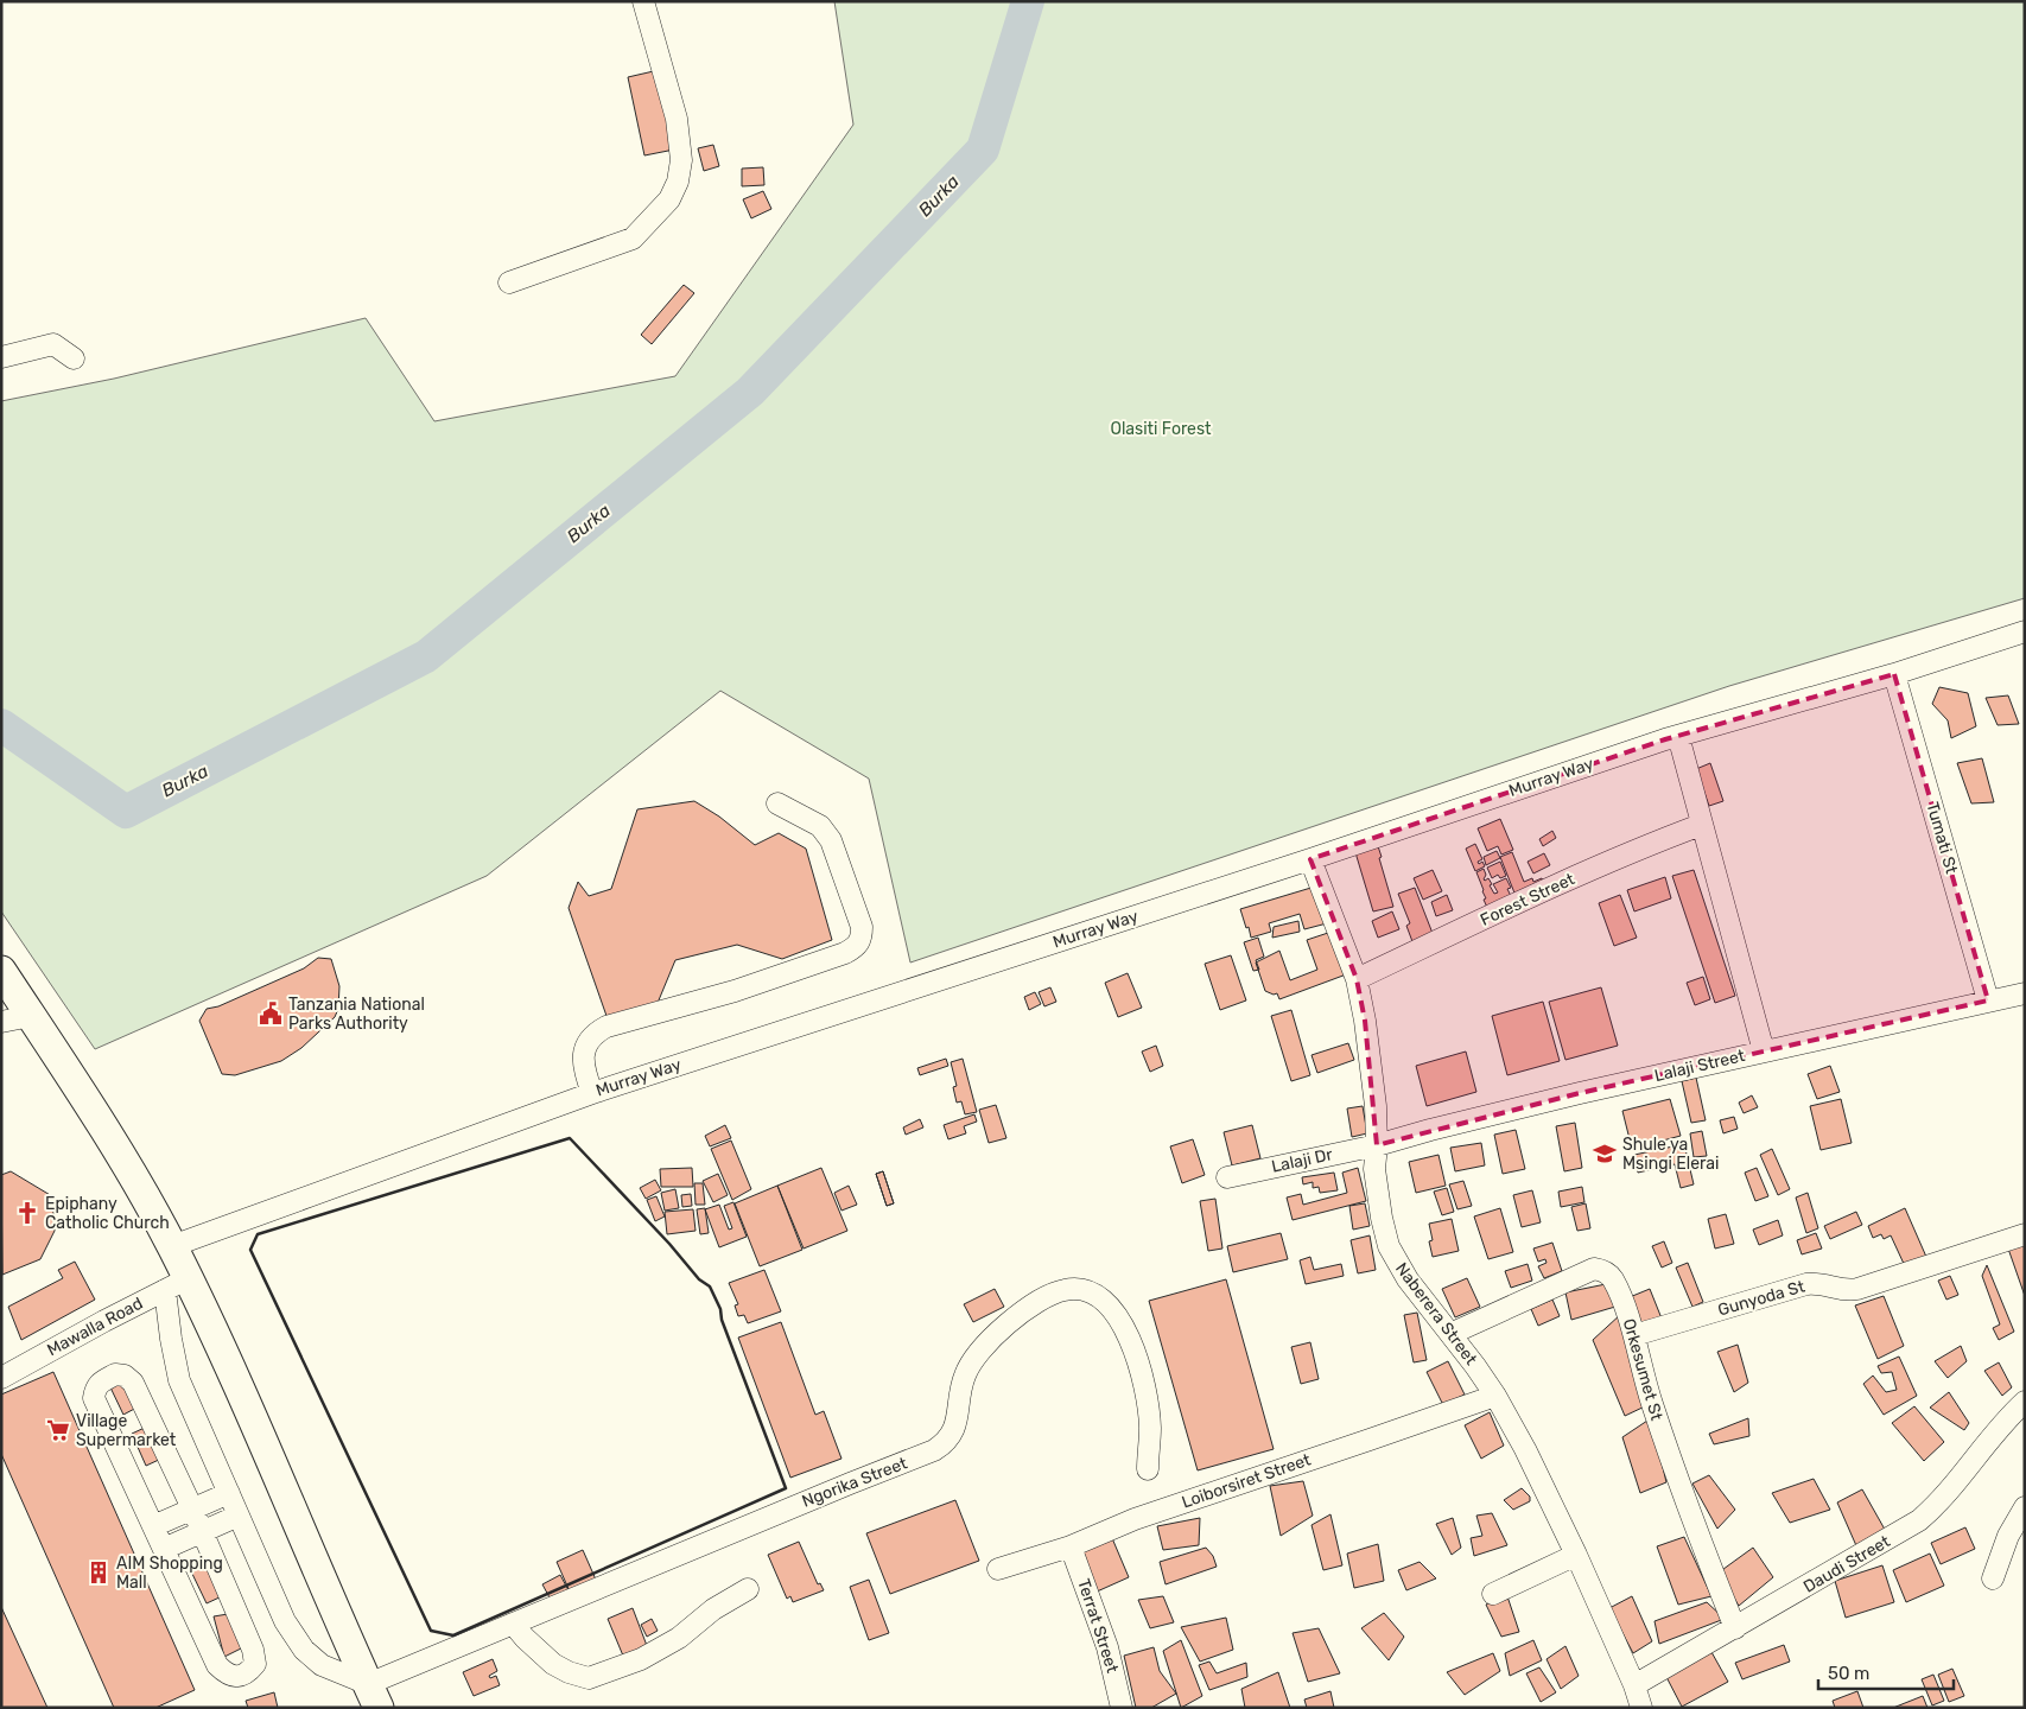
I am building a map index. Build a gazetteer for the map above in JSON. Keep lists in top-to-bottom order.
{
  "streets": {
    "street": [
      "Murray Way",
      "Tumati St",
      "Forest Street",
      "Lalaji Street",
      "Lalaji Dr",
      "Gunyoda St",
      "Naberera Street",
      "Mawalla Road",
      "Orkesumet St",
      "Loiborsiret Street",
      "Ngorika Street",
      "Daudi Street",
      "Terrat Street"
    ]
  },
  "crossings": [
    ["Murray Way", "Tumati St"],
    ["Murray Way", "Naberera Street"],
    ["Tumati St", "Lalaji Street"],
    ["Forest Street", "Naberera Street"],
    ["Lalaji Street", "Lalaji Dr"],
    ["Lalaji Street", "Naberera Street"],
    ["Lalaji Dr", "Naberera Street"],
    ["Gunyoda St", "Orkesumet St"],
    ["Naberera Street", "Orkesumet St"],
    ["Naberera Street", "Loiborsiret Street"],
    ["Naberera Street", "Daudi Street"],
    ["Orkesumet St", "Daudi Street"],
    ["Loiborsiret Street", "Terrat Street"]
  ],
  "water": ["Burka"],
  "parks": ["Olasiti Forest"],
  "places": {
    "public building": ["Tanzania National Parks Authority"],
    "school or university": ["Shule ya Msingi Elerai"],
    "church": ["Epiphany Catholic Church"],
    "supermarket": ["Village Supermarket"],
    "building": ["AIM Shopping Mall"]
  },
  "scale_bar": "50 m"
}
